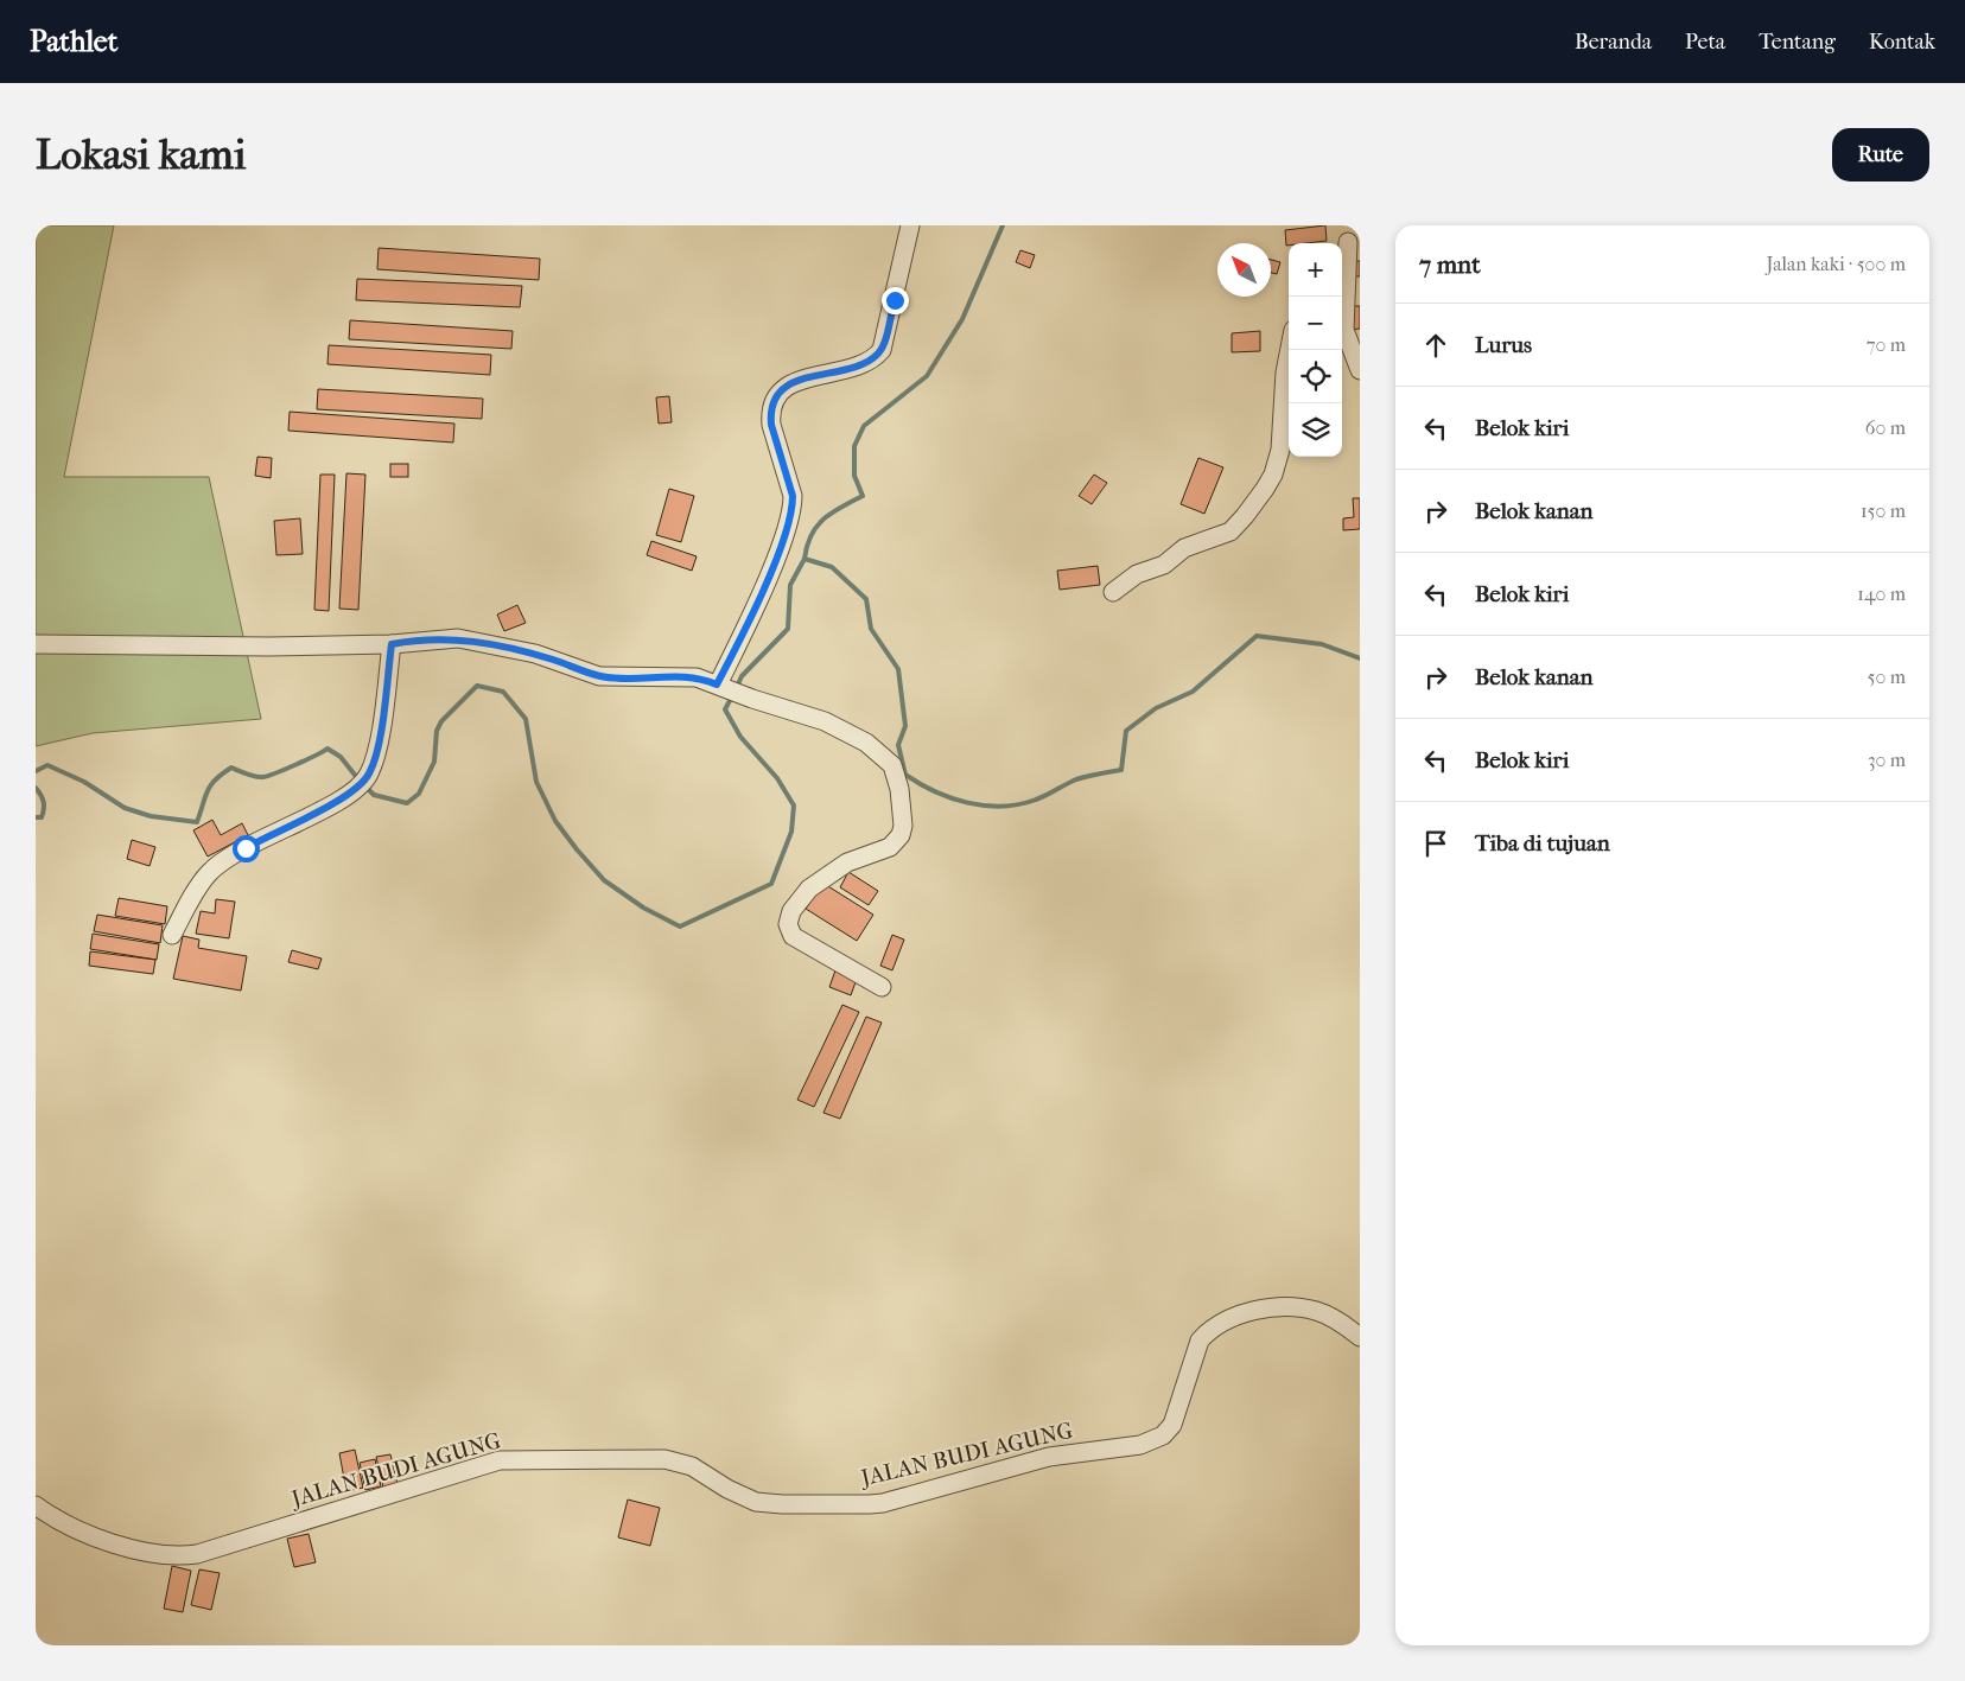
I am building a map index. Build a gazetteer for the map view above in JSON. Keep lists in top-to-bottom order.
{
  "streets": {
    "street": ["JALAN BUDI AGUNG"]
  },
  "north": "top left",
  "page": {
    "header": "Pathlet",
    "nav": [
      "Beranda",
      "Peta",
      "Tentang",
      "Kontak"
    ],
    "buttons": "Rute",
    "title": "Lokasi kami",
    "heading": ["7 mnt", "Jalan kaki · 500 m"],
    "map_buttons": ["+", "−"],
    "list": [
      ["Lurus", "70 m"],
      ["Belok kiri", "60 m"],
      ["Belok kanan", "150 m"],
      ["Belok kiri", "140 m"],
      ["Belok kanan", "50 m"],
      ["Belok kiri", "30 m"],
      "Tiba di tujuan"
    ]
  }
}
